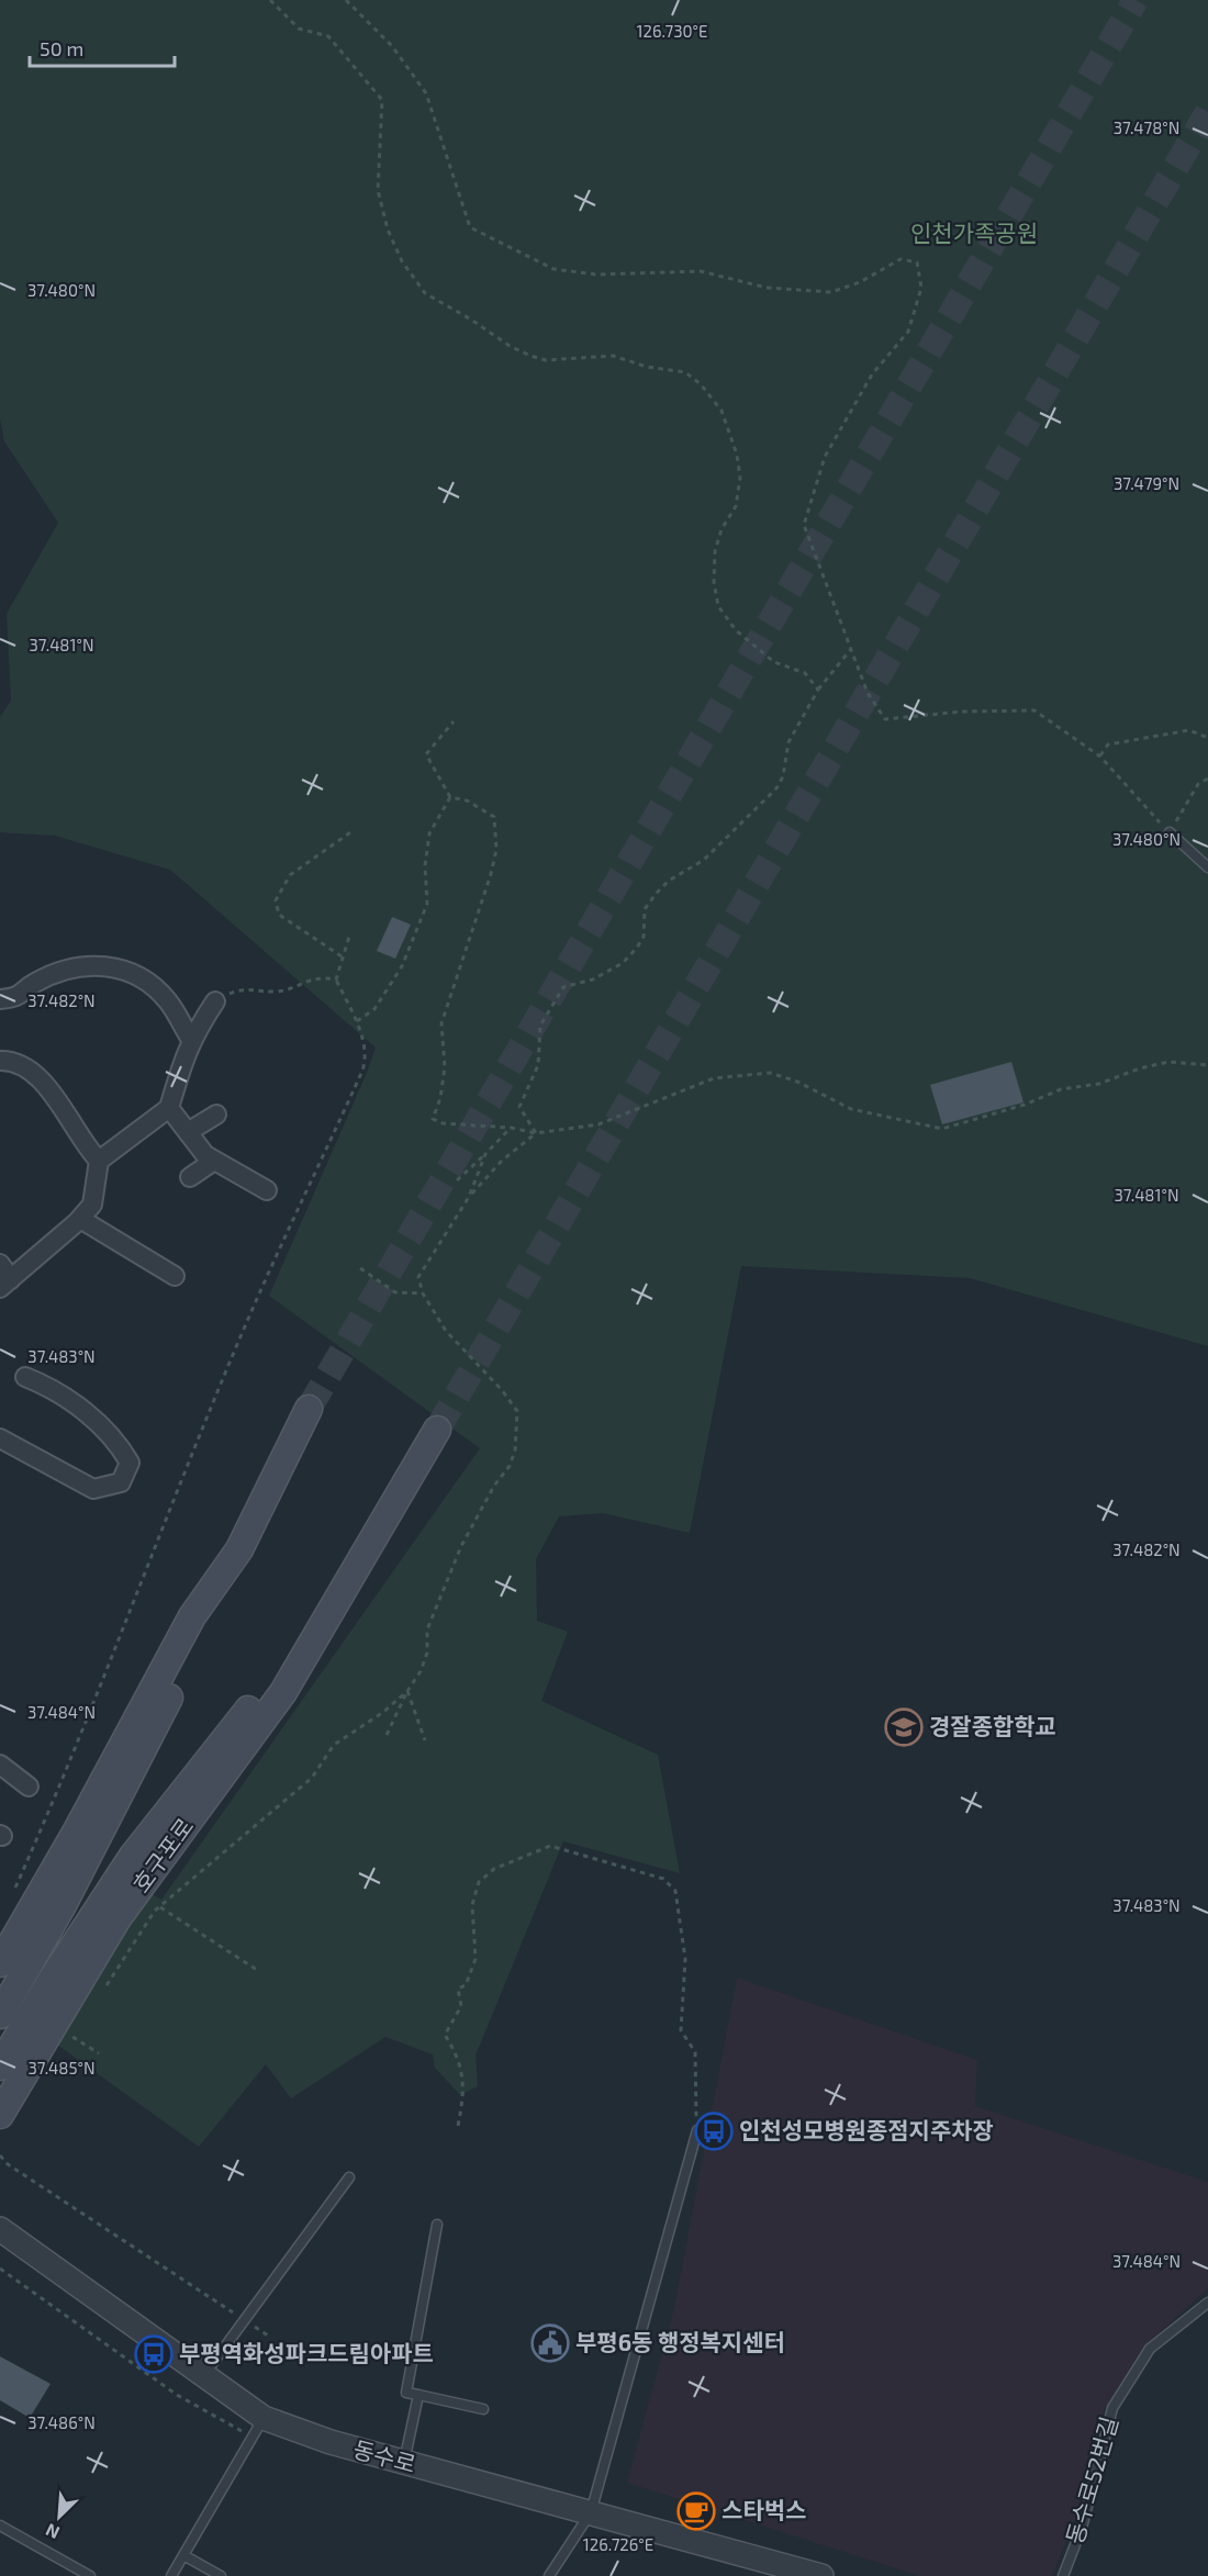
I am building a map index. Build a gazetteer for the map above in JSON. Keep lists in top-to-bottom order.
{
  "streets": {
    "main road": ["호구포로"],
    "street": ["동수로"],
    "lane": ["동수로52번길"]
  },
  "parks": ["인천가족공원"],
  "places": {
    "school or university": ["경잘종합학교"],
    "bus stop": ["인천성모병원종점지주차장", "부평역화성파크드림아파트"],
    "public building": ["부평6동 행정복지센터"],
    "cafe": ["스타벅스"]
  },
  "scale_bar": "50 m",
  "north": "bottom left",
  "coordinates": [
    "126.730°E",
    "37.478°N",
    "37.480°N",
    "37.479°N",
    "37.481°N",
    "37.482°N",
    "37.483°N",
    "37.484°N",
    "37.485°N",
    "37.486°N",
    "126.726°E"
  ]
}
